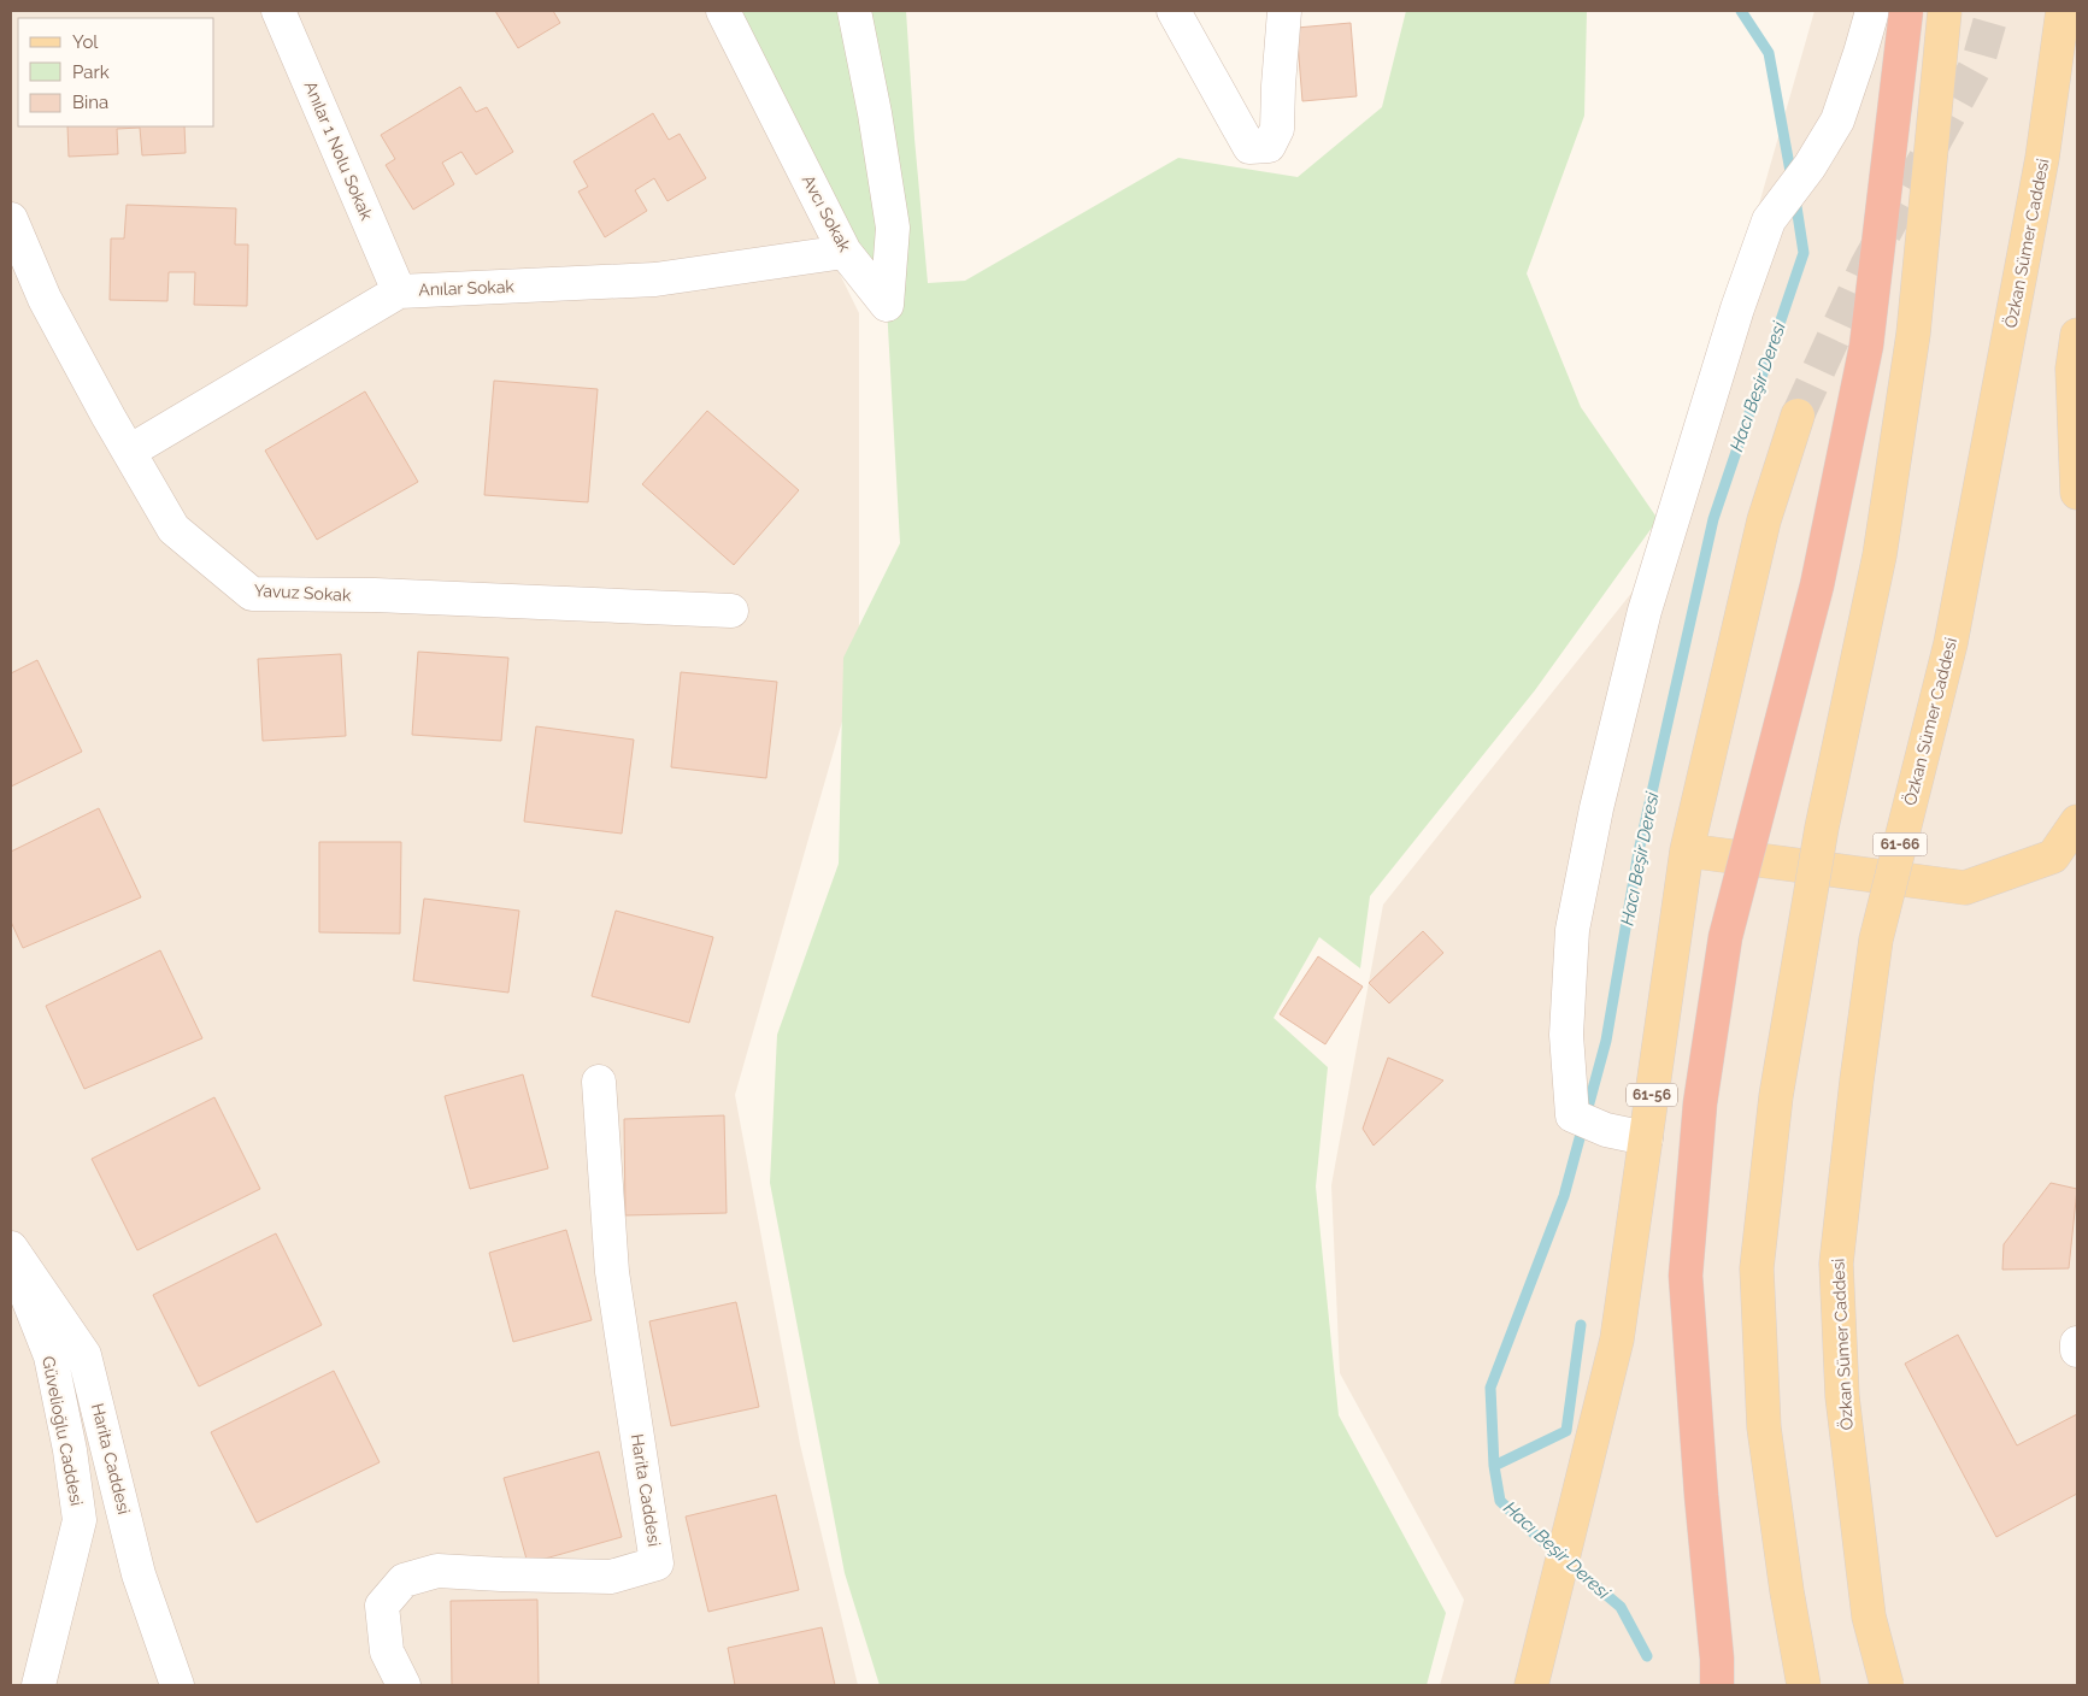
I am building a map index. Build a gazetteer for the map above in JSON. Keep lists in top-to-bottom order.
{
  "streets": {
    "main road": ["Özkan Sümer Caddesi", "61-66", "61-56"],
    "street": [
      "Anılar 1 Nolu Sokak",
      "Avcı Sokak",
      "Anılar Sokak",
      "Yavuz Sokak",
      "Güvelioğlu Caddesi",
      "Harita Caddesi"
    ]
  },
  "crossings": [
    ["Anılar 1 Nolu Sokak", "Anılar Sokak"],
    ["Avcı Sokak", "Anılar Sokak"],
    ["Anılar Sokak", "Yavuz Sokak"],
    ["Güvelioğlu Caddesi", "Harita Caddesi"]
  ],
  "water": ["Hacı Beşir Deresi"],
  "legend": ["Yol", "Park", "Bina"]
}
